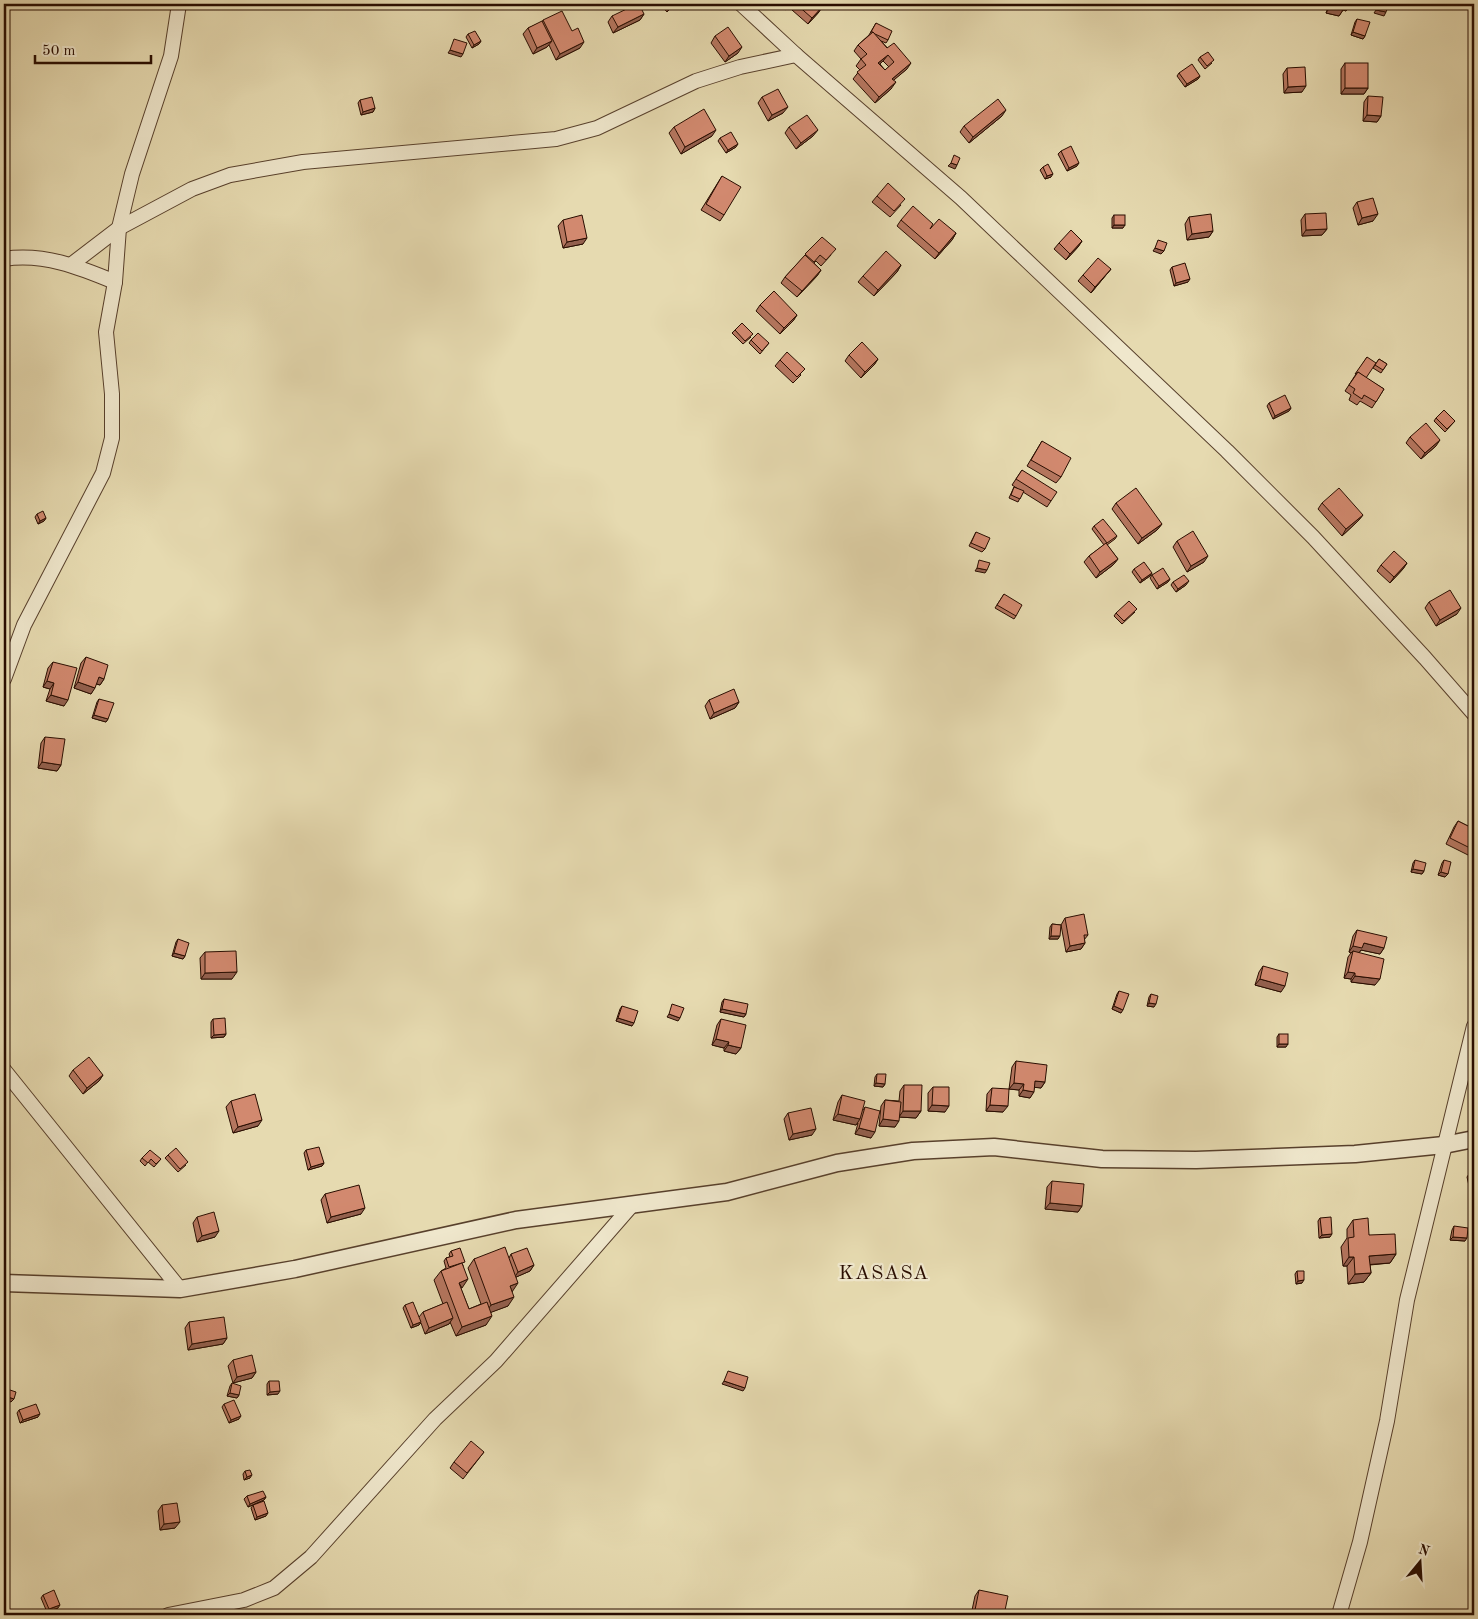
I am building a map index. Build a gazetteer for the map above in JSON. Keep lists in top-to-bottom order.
{
  "districts": ["KASASA"],
  "scale_bar": "50 m",
  "north": "top"
}
